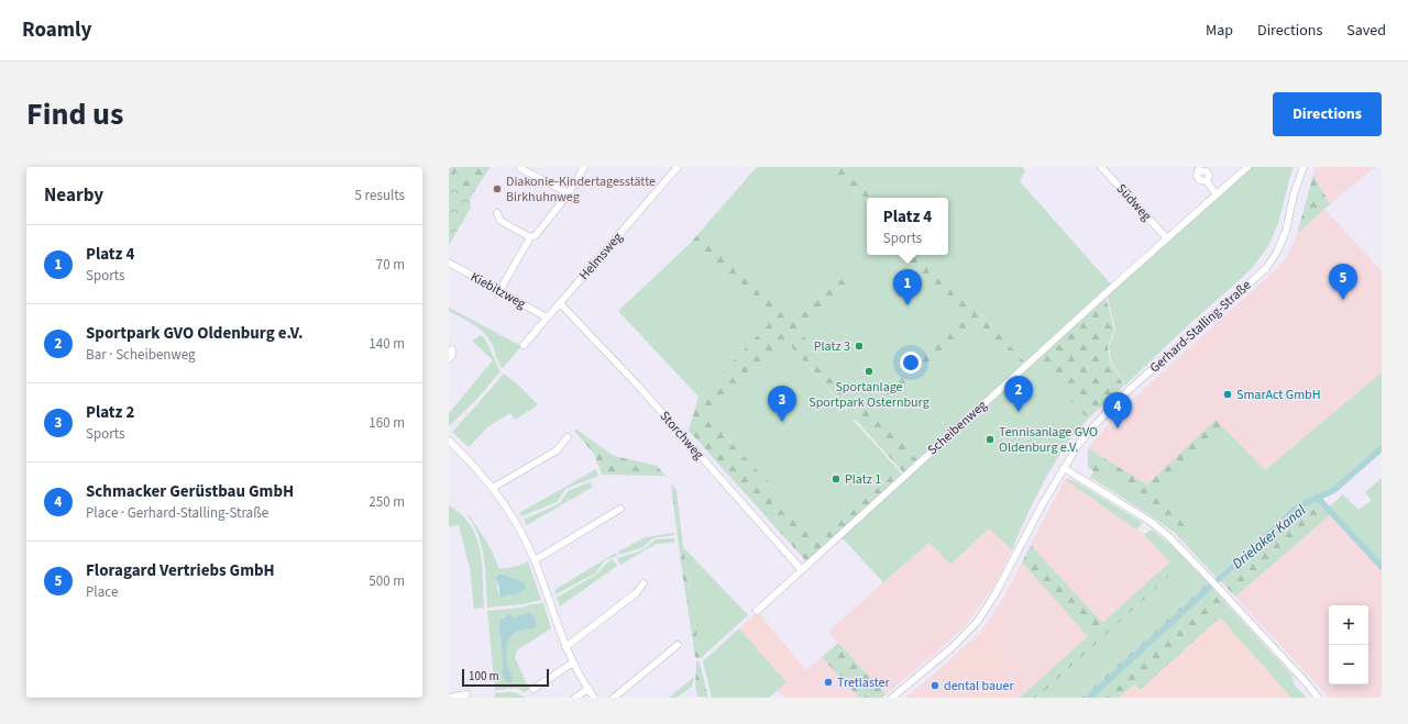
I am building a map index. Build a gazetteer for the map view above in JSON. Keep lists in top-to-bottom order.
{
  "streets": {
    "street": [
      "Südweg",
      "Helmsweg",
      "Kiebitzweg",
      "Gerhard-Stalling-Straße",
      "Scheibenweg",
      "Storchweg"
    ]
  },
  "crossings": [
    ["Südweg", "Scheibenweg"],
    ["Helmsweg", "Kiebitzweg"],
    ["Helmsweg", "Storchweg"],
    ["Scheibenweg", "Storchweg"]
  ],
  "water": ["Drielaker Kanal"],
  "places": [
    "Diakonie-Kindertagesstätte Birkhuhnweg",
    "Platz 3",
    "Sportanlage Sportpark Osternburg",
    "SmarAct GmbH",
    "Tennisanlage GVO Oldenburg e.V.",
    "Platz 1",
    "Tretlaster",
    "dental bauer"
  ],
  "scale_bar": "100 m",
  "page": {
    "header": "Roamly",
    "nav": ["Map", "Directions", "Saved"],
    "title": "Find us",
    "buttons": "Directions",
    "heading": ["Nearby", "5 results"],
    "popup": ["Platz 4", "Sports"],
    "list": [
      {
        "mark": "1",
        "name": "Platz 4",
        "note": "Sports",
        "value": "70 m"
      },
      {
        "mark": "2",
        "name": "Sportpark GVO Oldenburg e.V.",
        "note": "Bar · Scheibenweg",
        "value": "140 m"
      },
      {
        "mark": "3",
        "name": "Platz 2",
        "note": "Sports",
        "value": "160 m"
      },
      {
        "mark": "4",
        "name": "Schmacker Gerüstbau GmbH",
        "note": "Place · Gerhard-Stalling-Straße",
        "value": "250 m"
      },
      {
        "mark": "5",
        "name": "Floragard Vertriebs GmbH",
        "note": "Place",
        "value": "500 m"
      }
    ],
    "pins": [
      "5",
      "1",
      "2",
      "3",
      "4"
    ],
    "map_buttons": ["+", "−"],
    "scale": "100 m"
  }
}
